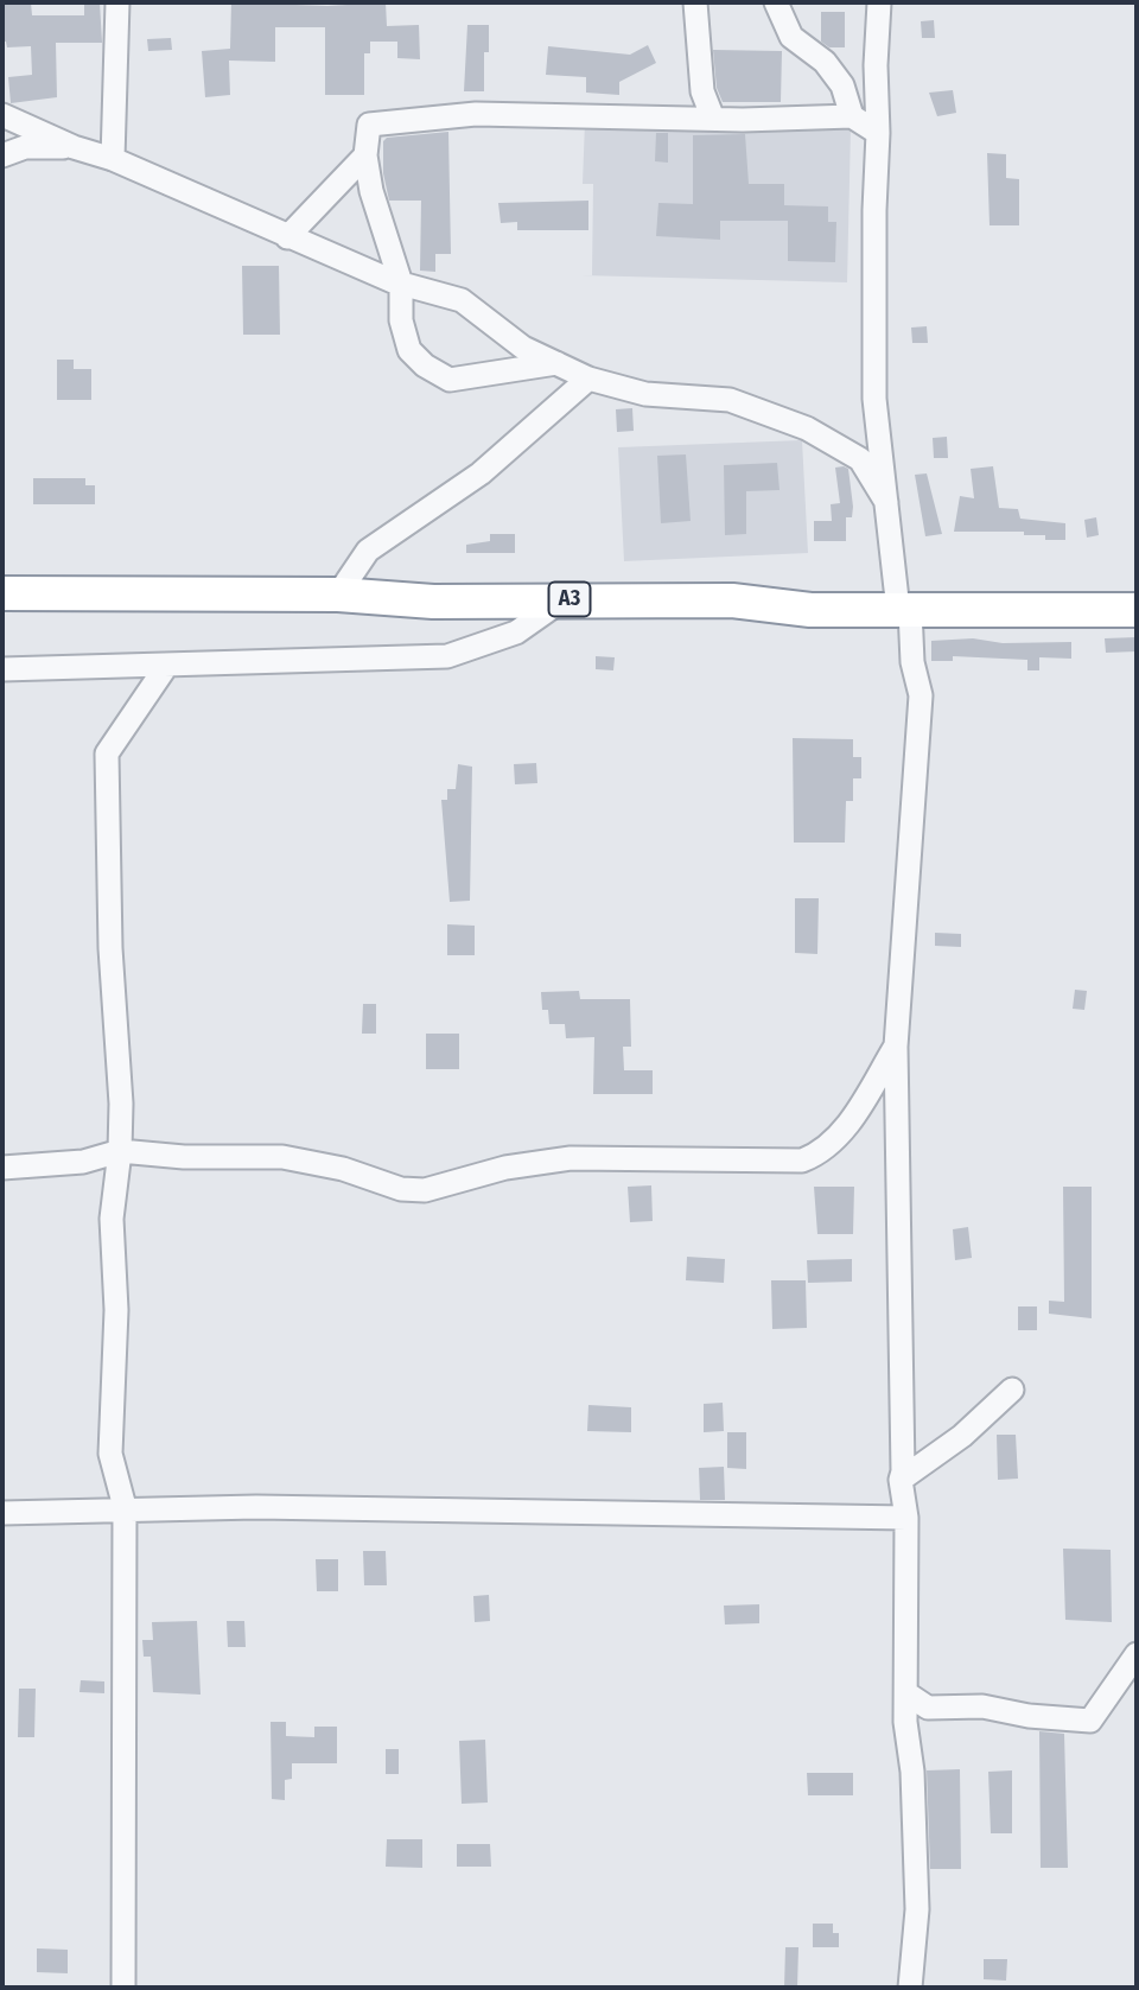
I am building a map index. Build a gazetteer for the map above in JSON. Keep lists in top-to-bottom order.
{
  "streets": {
    "highway": ["A3"]
  }
}
